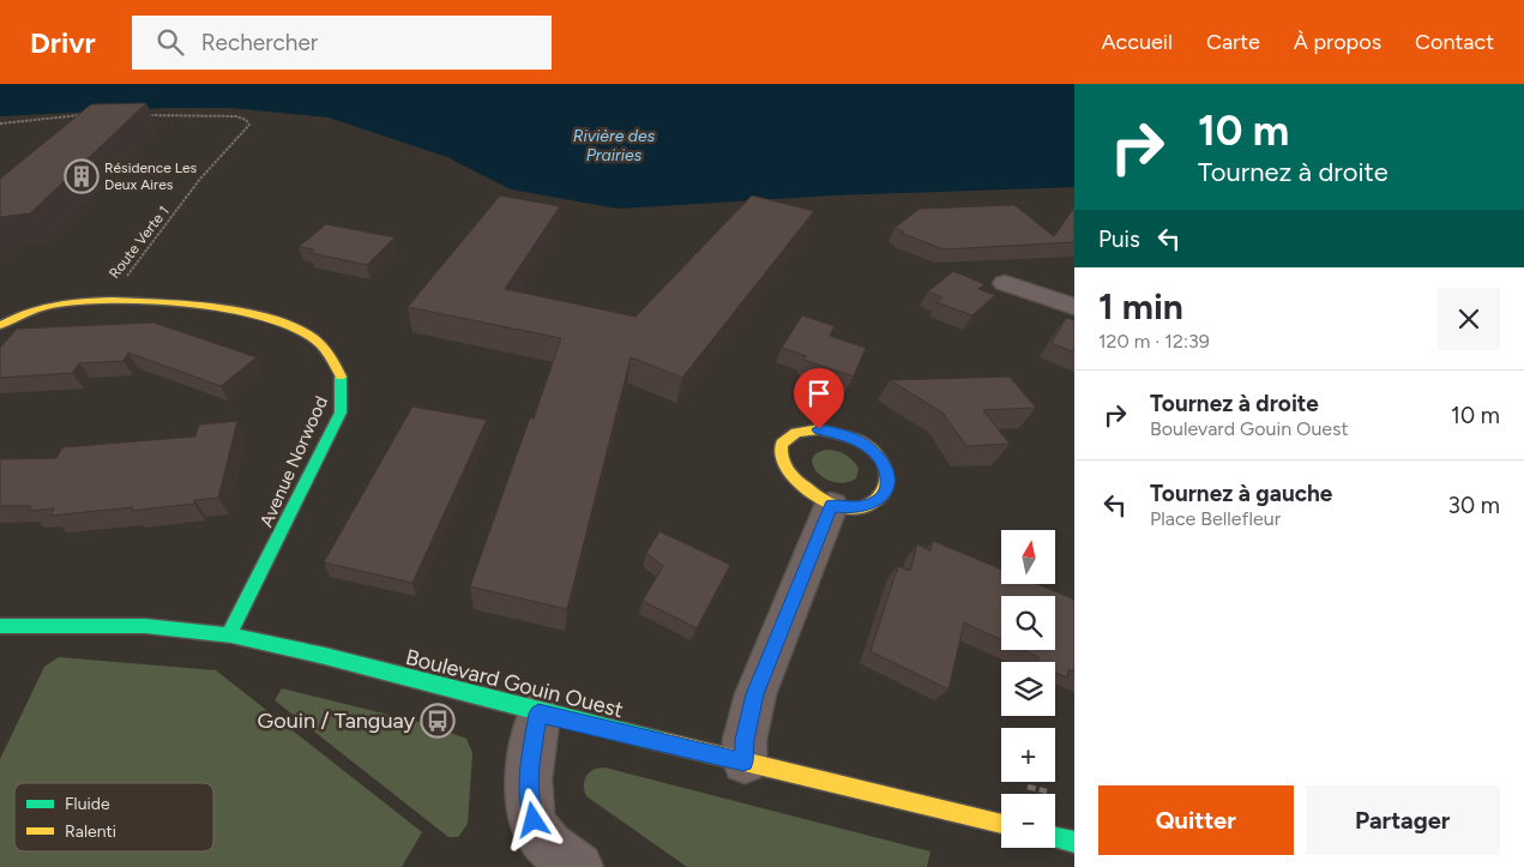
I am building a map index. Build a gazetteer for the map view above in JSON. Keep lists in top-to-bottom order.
{
  "streets": {
    "street": ["Avenue Norwood", "Boulevard Gouin Ouest"],
    "path": ["Route Verte 1"]
  },
  "crossings": [
    ["Avenue Norwood", "Boulevard Gouin Ouest"]
  ],
  "water": ["Rivière des Prairies"],
  "places": {
    "building": ["Résidence Les Deux Aires"],
    "bus stop": ["Gouin / Tanguay"]
  },
  "legend": ["Fluide", "Ralenti"],
  "north": "top",
  "page": {
    "header": "Drivr",
    "search": "Rechercher",
    "nav": [
      "Accueil",
      "Carte",
      "À propos",
      "Contact"
    ],
    "turn": ["10 m", "Tournez à droite"],
    "then": "Puis",
    "heading": ["1 min", "120 m · 12:39"],
    "list": [
      {
        "name": "Tournez à droite",
        "note": "Boulevard Gouin Ouest",
        "value": "10 m"
      },
      {
        "name": "Tournez à gauche",
        "note": "Place Bellefleur",
        "value": "30 m"
      }
    ],
    "map_buttons": ["+", "−"],
    "buttons": ["Quitter", "Partager"]
  }
}
